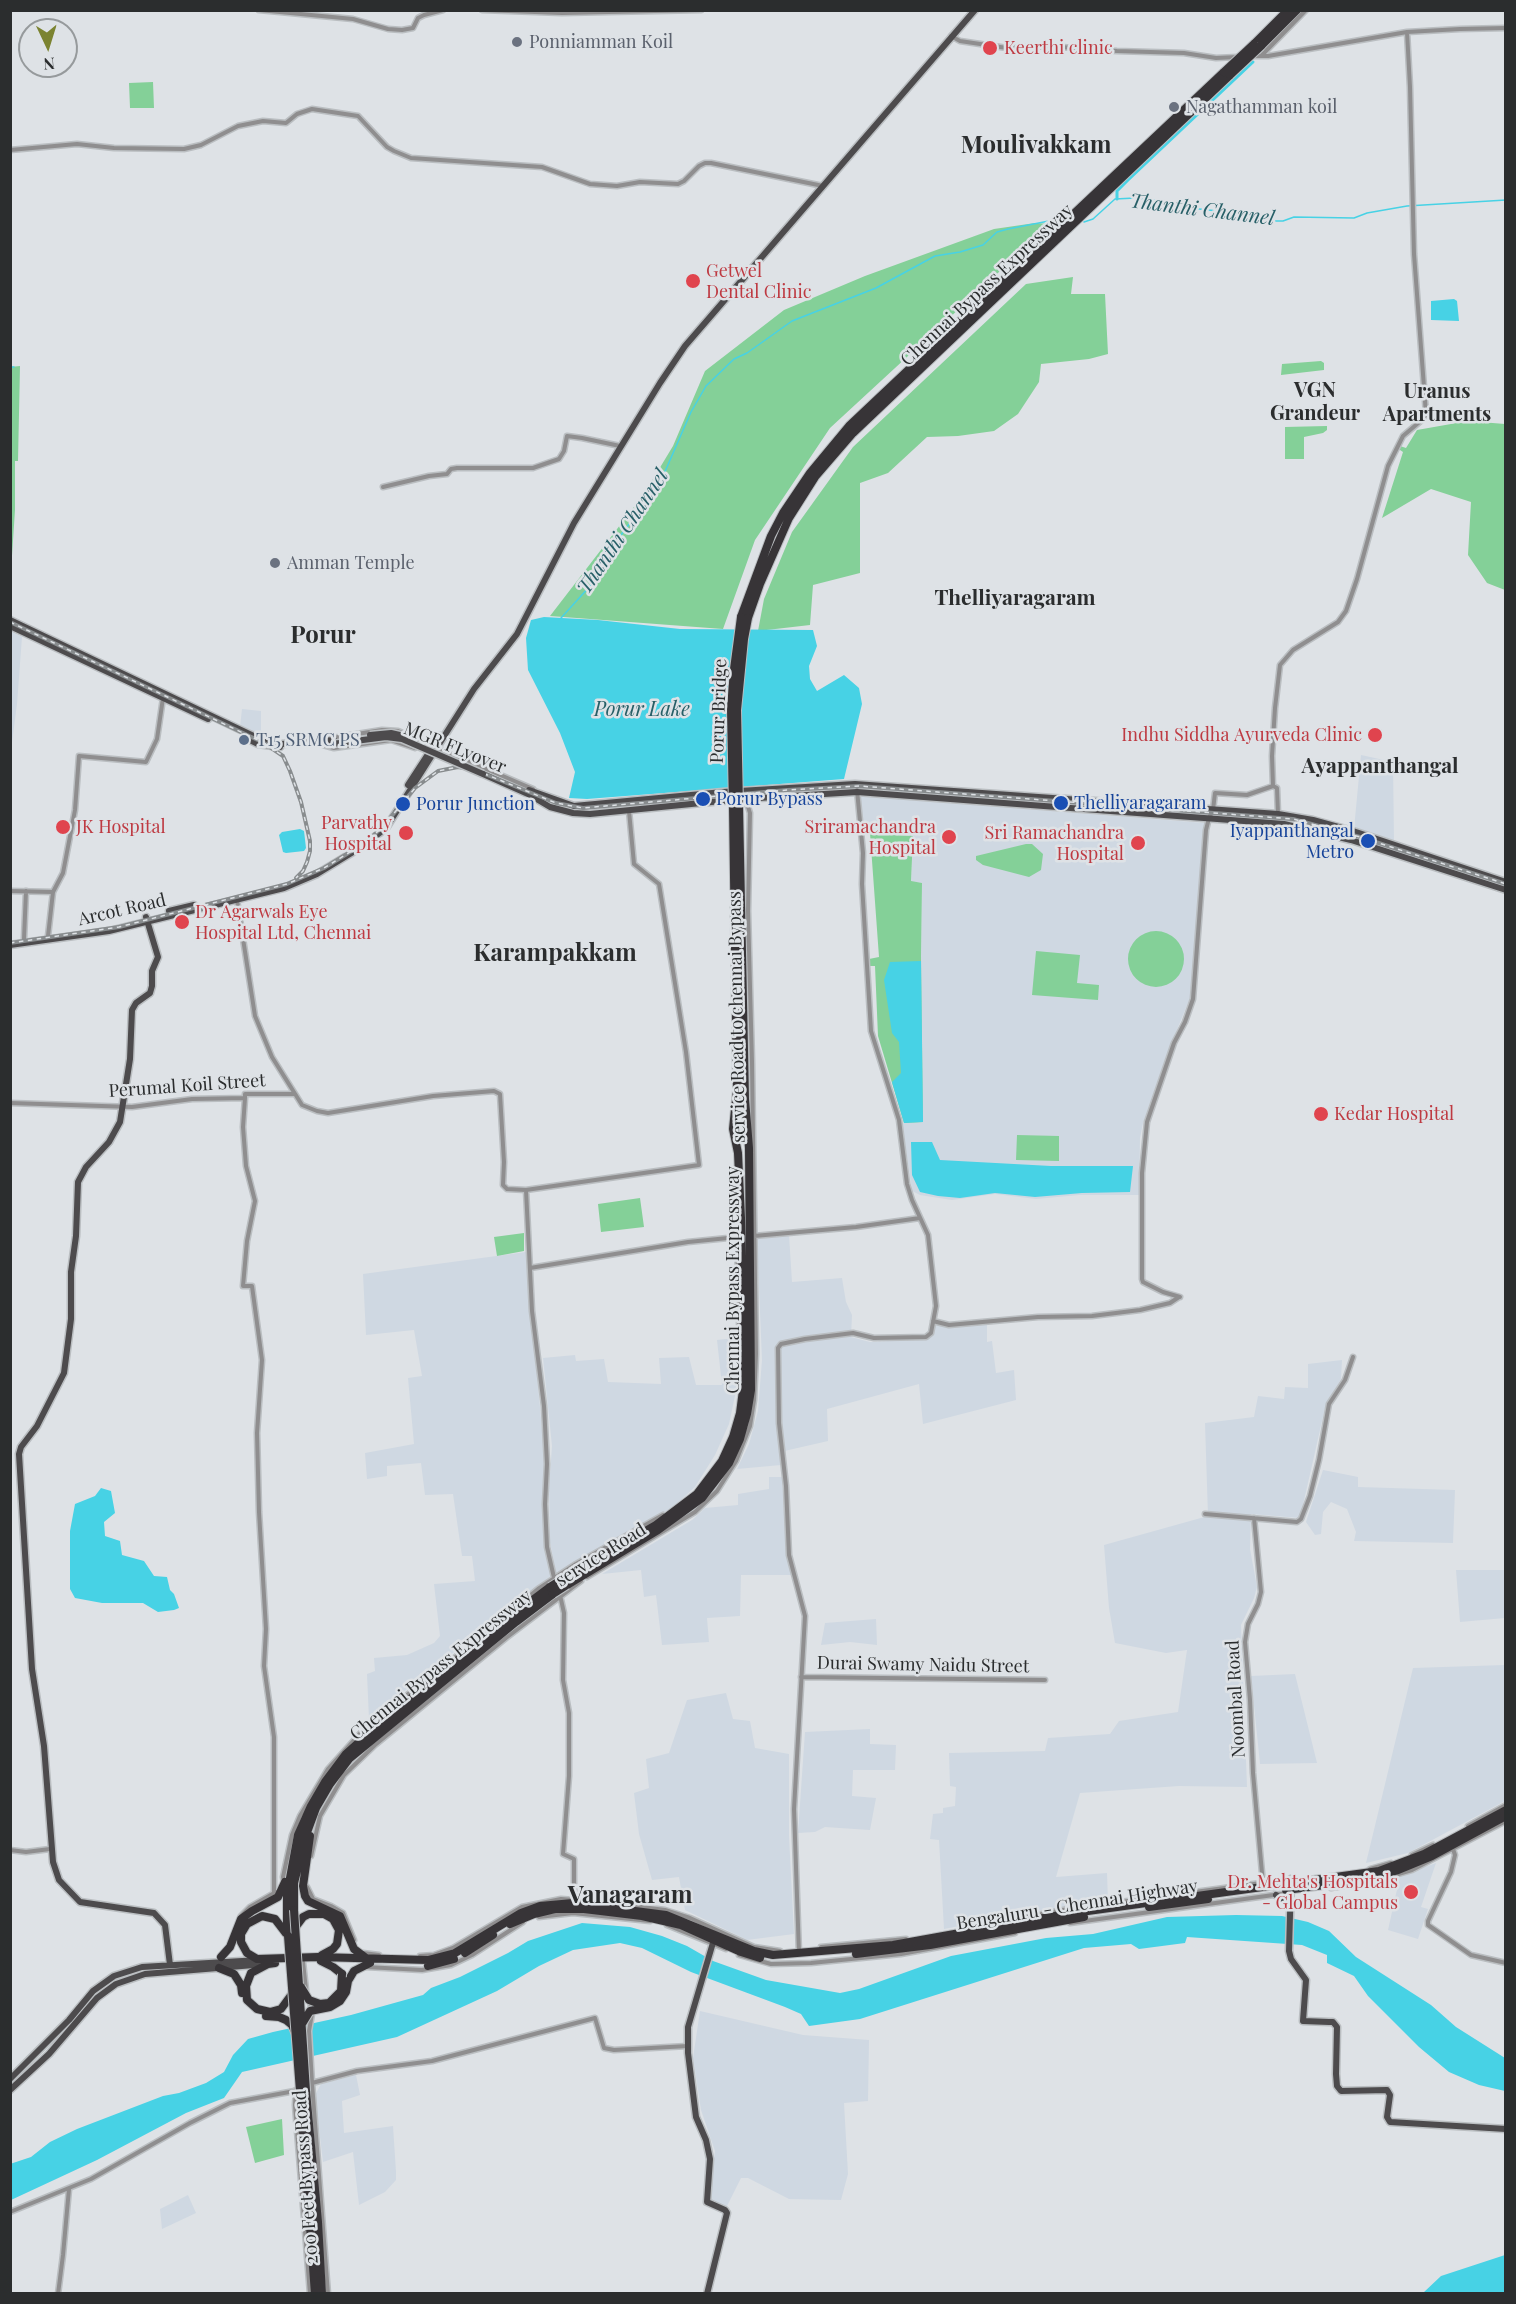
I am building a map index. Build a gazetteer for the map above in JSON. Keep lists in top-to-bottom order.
{
  "streets": {
    "highway": ["Chennai Bypass Expressway", "Porur Bridge", "Bengaluru - Chennai Highway"],
    "main road": ["MGR FLyover", "Arcot Road"],
    "street": [
      "service Road to chennai Bypass",
      "Perumal Koil Street",
      "service Road",
      "Durai Swamy Naidu Street",
      "Noombal Road",
      "200 Feet Bypass Road"
    ]
  },
  "crossings": [
    ["Chennai Bypass Expressway", "Porur Bridge"],
    ["Chennai Bypass Expressway", "service Road to chennai Bypass"],
    ["Chennai Bypass Expressway", "service Road"],
    ["Porur Bridge", "service Road to chennai Bypass"],
    ["service Road to chennai Bypass", "service Road"],
    ["Noombal Road", "Bengaluru - Chennai Highway"]
  ],
  "districts": [
    "Moulivakkam",
    "VGN Grandeur",
    "Uranus Apartments",
    "Thelliyaragaram",
    "Porur",
    "Ayappanthangal",
    "Karampakkam",
    "Vanagaram"
  ],
  "water": ["Thanthi Channel", "Porur Lake"],
  "places": [
    "Ponniamman Koil",
    "Keerthi clinic",
    "Nagathamman koil",
    "Getwel Dental Clinic",
    "Amman Temple",
    "Indhu Siddha Ayurveda Clinic",
    "T15 SRMC PS",
    "Porur Bypass",
    "Thelliyaragaram",
    "Porur Junction",
    "JK Hospital",
    "Parvathy Hospital",
    "Sriramachandra Hospital",
    "Iyappanthangal Metro",
    "Sri Ramachandra Hospital",
    "Dr Agarwals Eye Hospital Ltd, Chennai",
    "Kedar Hospital",
    "Dr. Mehta's Hospitals - Global Campus"
  ],
  "north": "bottom"
}
